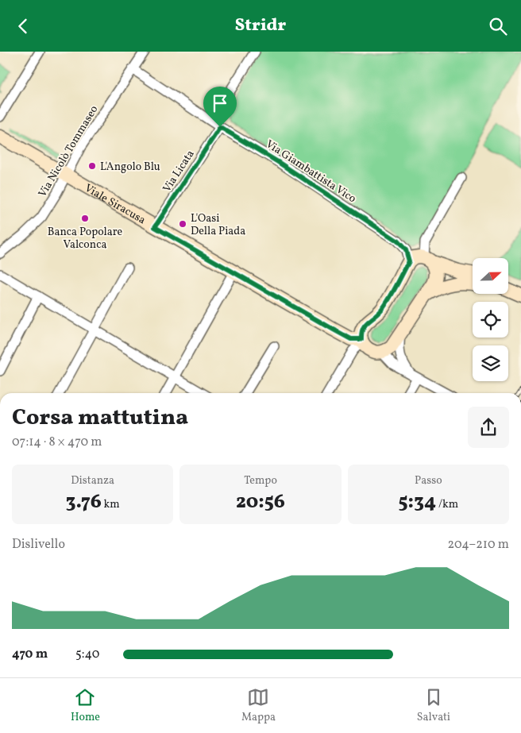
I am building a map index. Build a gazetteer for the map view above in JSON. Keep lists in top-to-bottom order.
{
  "streets": {
    "street": [
      "Via Nicolò Tommaseo",
      "Via Licata",
      "Via Giambattista Vico",
      "Viale Siracusa"
    ]
  },
  "crossings": [
    ["Via Nicolò Tommaseo", "Via Giambattista Vico"],
    ["Via Nicolò Tommaseo", "Viale Siracusa"],
    ["Via Licata", "Via Giambattista Vico"],
    ["Via Licata", "Viale Siracusa"]
  ],
  "places": ["L'Angolo Blu", "Banca Popolare Valconca", "L'Oasi Della Piada"],
  "north": "right",
  "page": {
    "header": "Stridr",
    "heading": ["Corsa mattutina", "07:14 · 8 × 470 m"],
    "stats": [
      ["Distanza", "3.76 km"],
      ["Tempo", "20:56"],
      ["Passo", "5:34 /km"]
    ],
    "chart": ["Dislivello", "204–210 m"],
    "list": [
      {
        "name": "470 m",
        "note": "5:40"
      }
    ],
    "tabs": ["Home", "Mappa", "Salvati"]
  }
}
